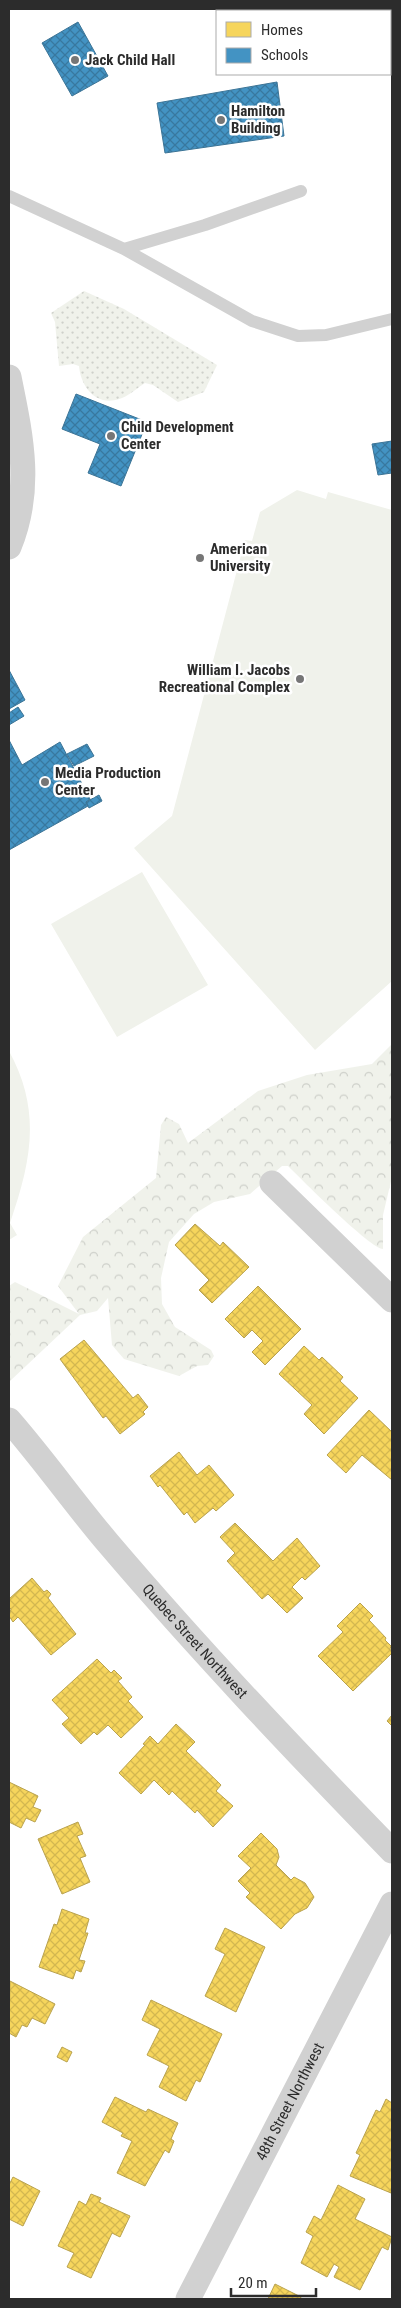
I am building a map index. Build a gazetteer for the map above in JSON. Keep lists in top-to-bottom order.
{
  "streets": {
    "street": ["Quebec Street Northwest", "48th Street Northwest"]
  },
  "places": [
    "Jack Child Hall",
    "Hamilton Building",
    "Child Development Center",
    "American University",
    "William I. Jacobs Recreational Complex",
    "Media Production Center"
  ],
  "legend": ["Homes", "Schools"],
  "scale_bar": "20 m"
}
